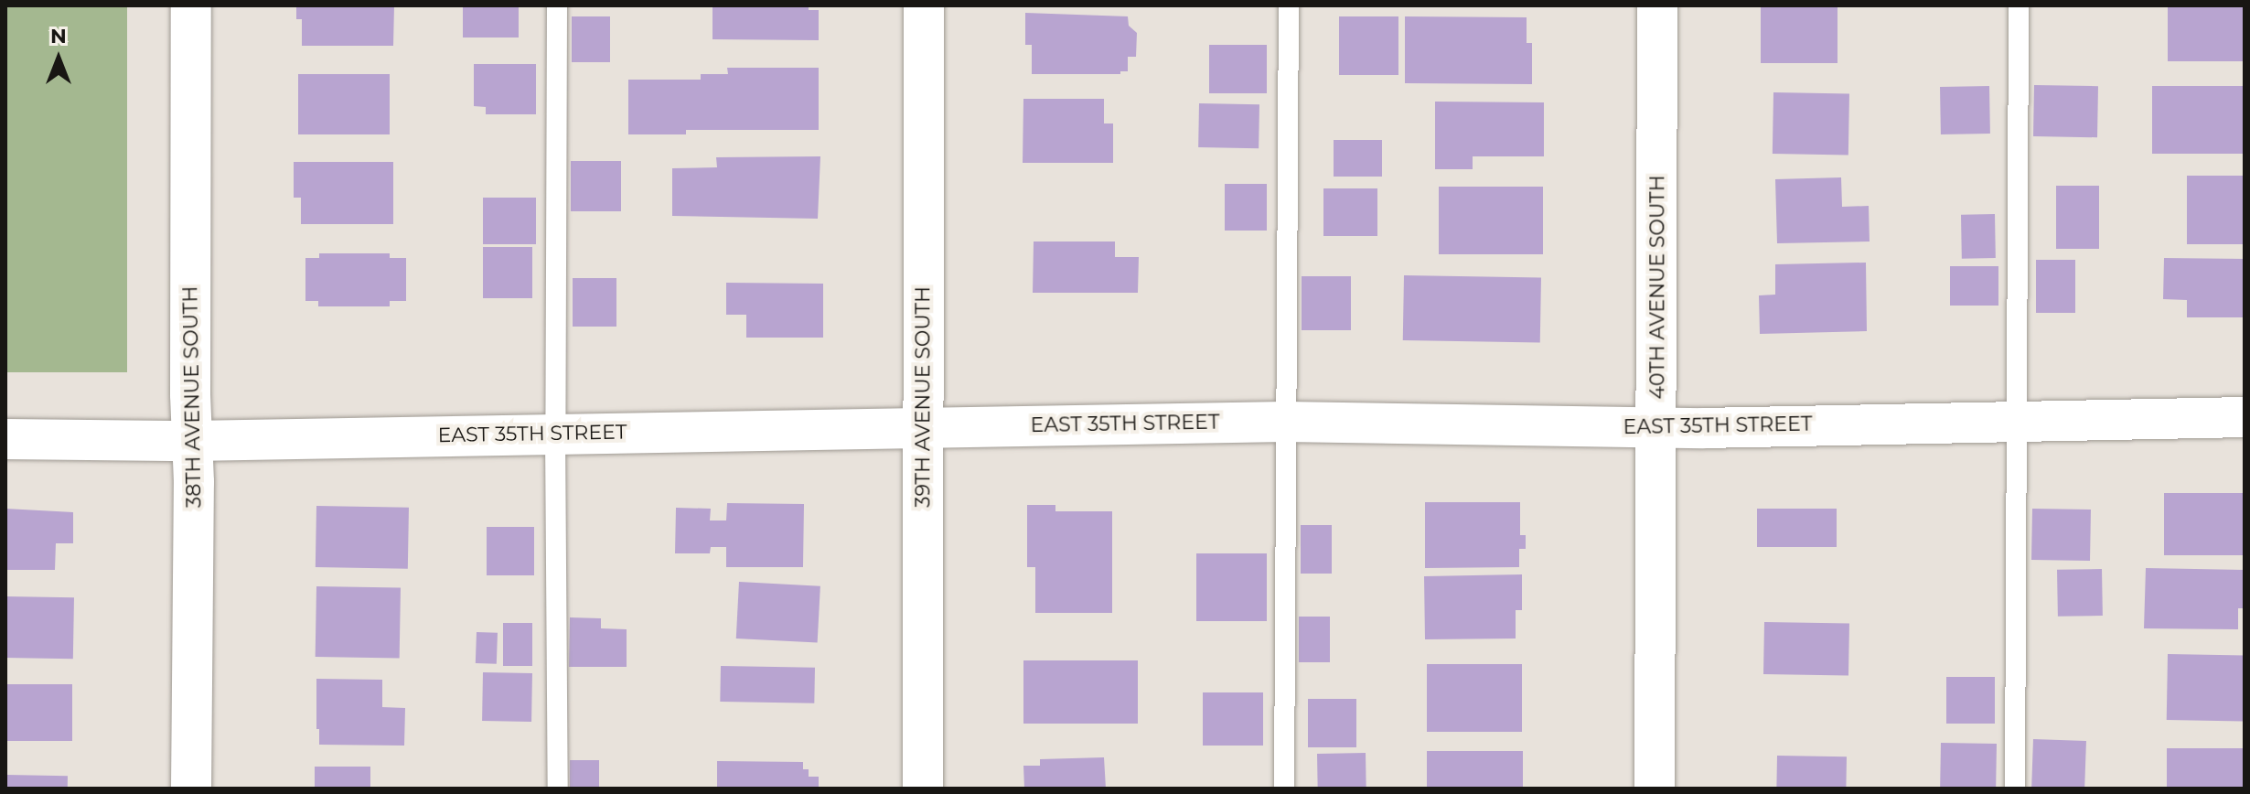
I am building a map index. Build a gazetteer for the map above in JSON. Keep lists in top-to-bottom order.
{
  "streets": {
    "street": [
      "40TH AVENUE SOUTH",
      "38TH AVENUE SOUTH",
      "39TH AVENUE SOUTH",
      "EAST 35TH STREET"
    ]
  },
  "crossings": [
    ["40TH AVENUE SOUTH", "EAST 35TH STREET"],
    ["38TH AVENUE SOUTH", "EAST 35TH STREET"],
    ["39TH AVENUE SOUTH", "EAST 35TH STREET"]
  ],
  "north": "top"
}
